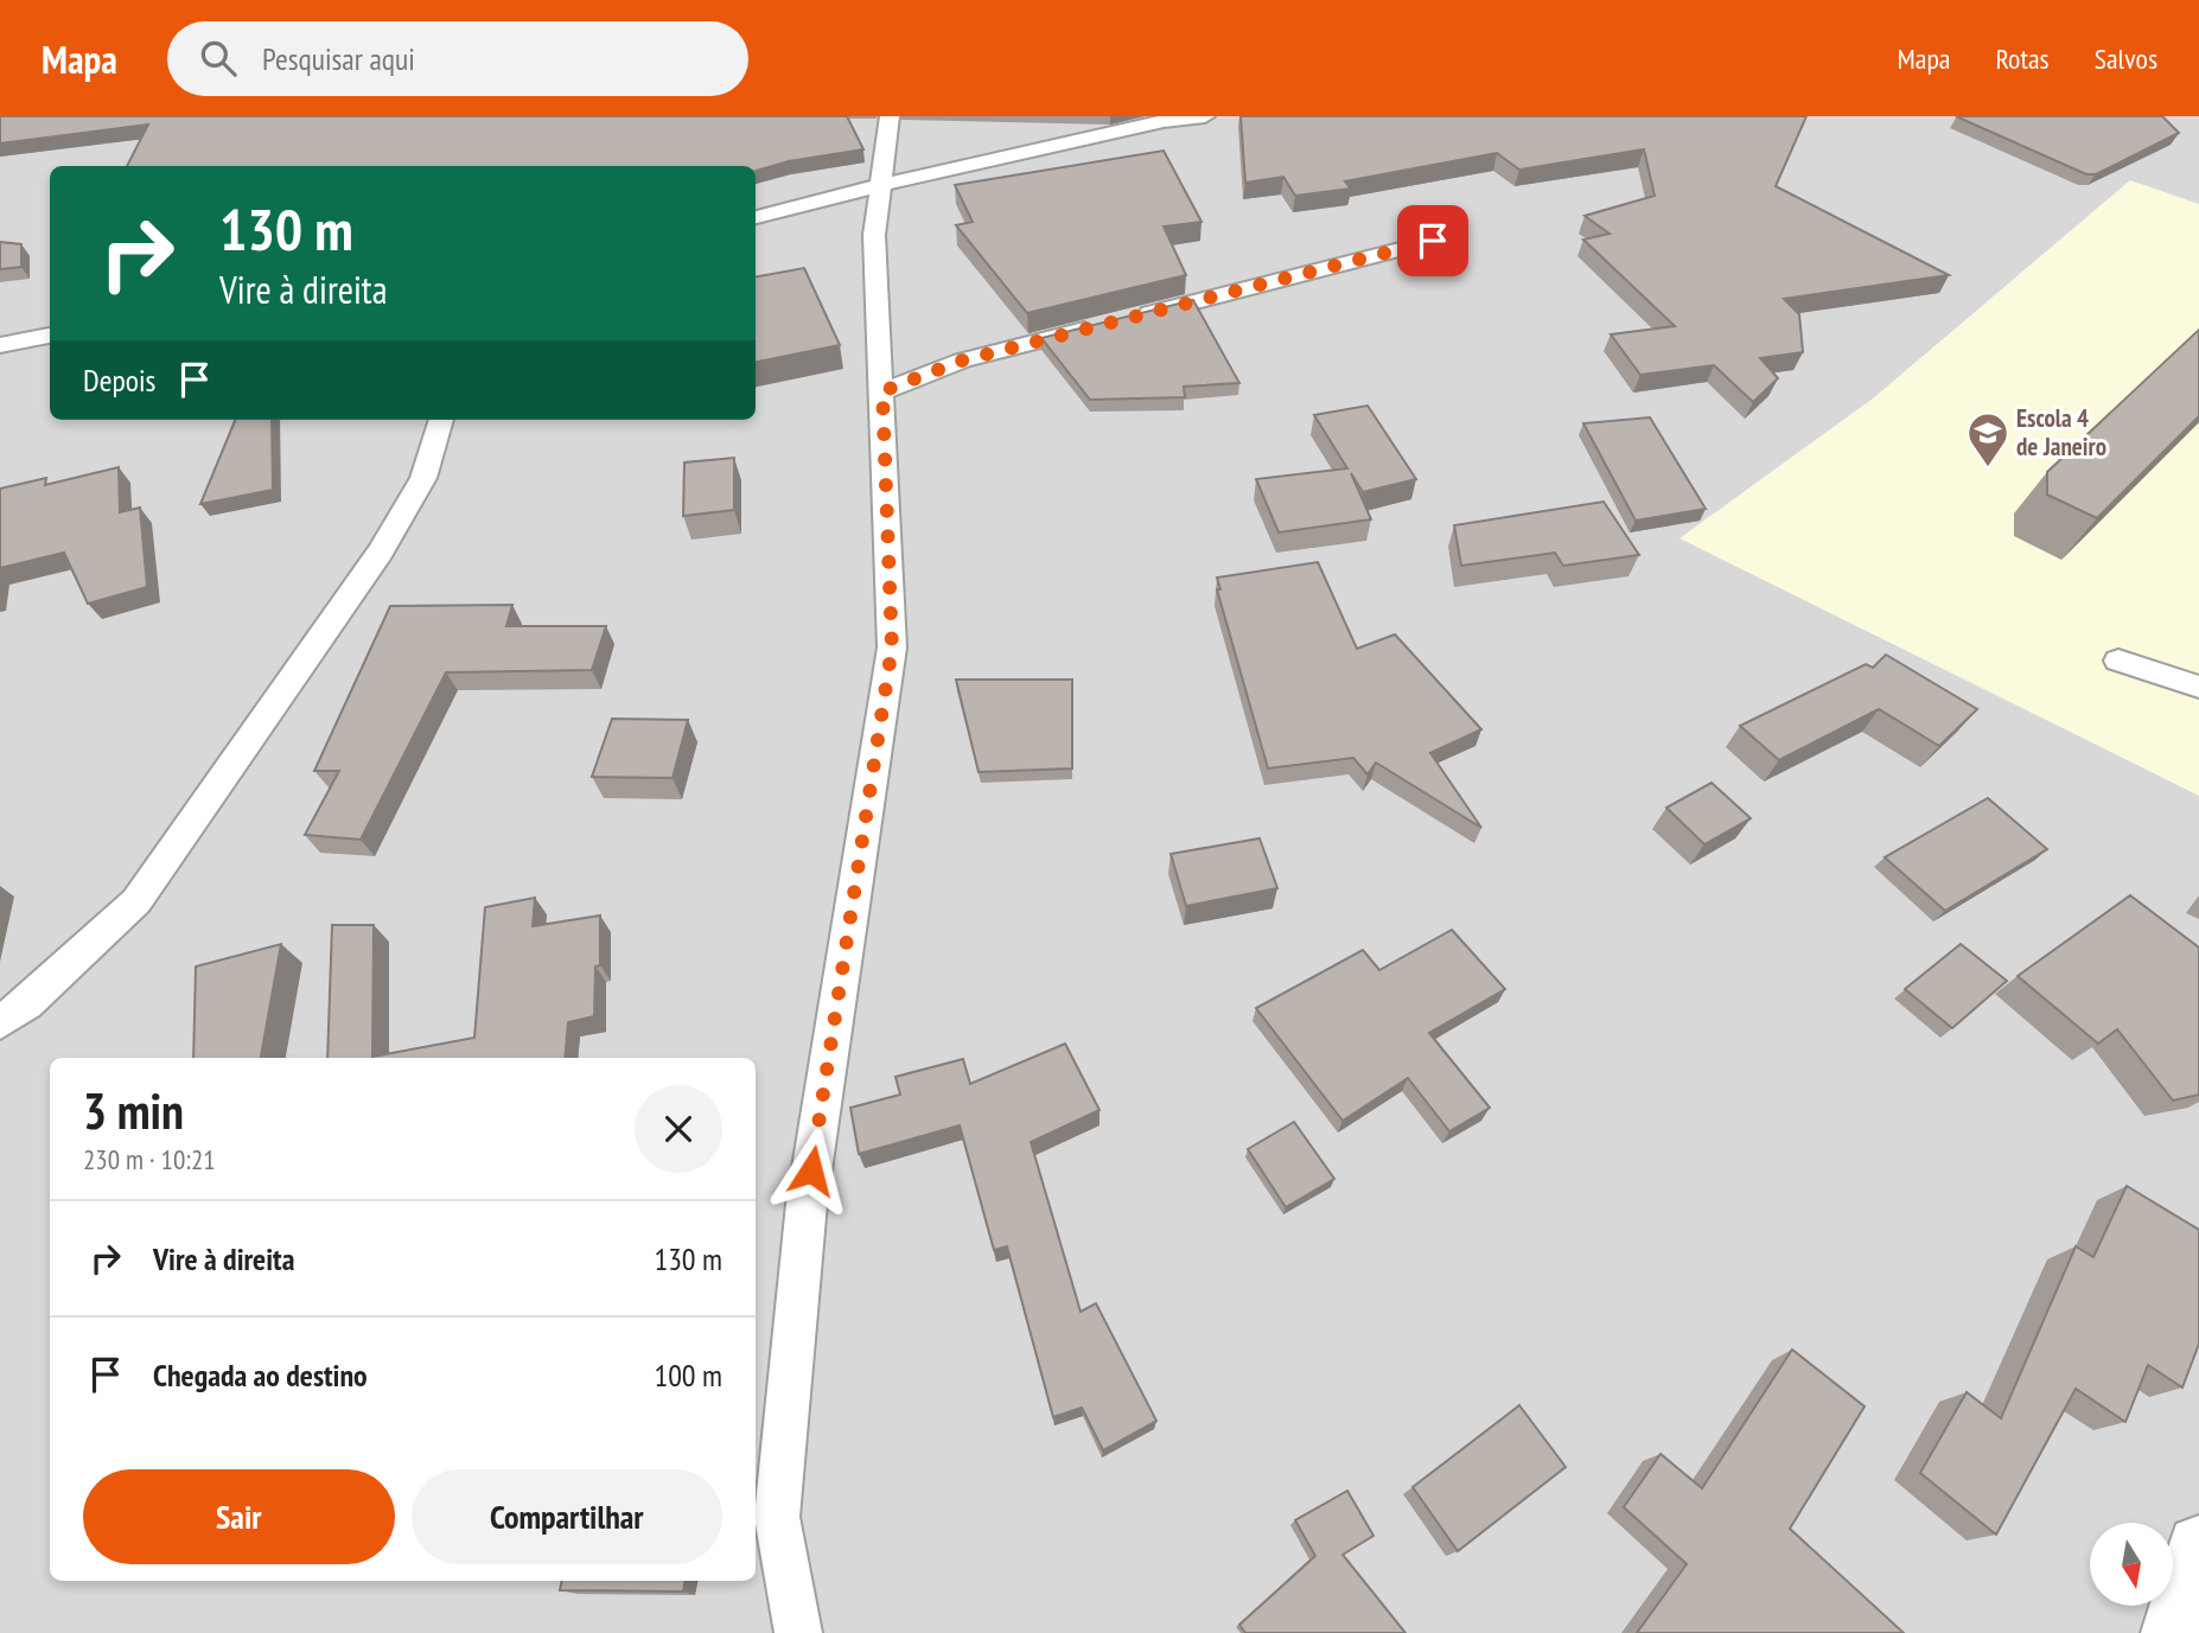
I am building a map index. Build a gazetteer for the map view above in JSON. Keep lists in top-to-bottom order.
{
  "places": {
    "school or university": ["Escola 4 de Janeiro"]
  },
  "north": "bottom",
  "page": {
    "header": "Mapa",
    "search": "Pesquisar aqui",
    "nav": ["Mapa", "Rotas", "Salvos"],
    "turn": ["130 m", "Vire à direita"],
    "then": "Depois",
    "heading": ["3 min", "230 m · 10:21"],
    "list": [
      {
        "name": "Vire à direita",
        "value": "130 m"
      },
      {
        "name": "Chegada ao destino",
        "value": "100 m"
      }
    ],
    "buttons": ["Sair", "Compartilhar"]
  }
}
